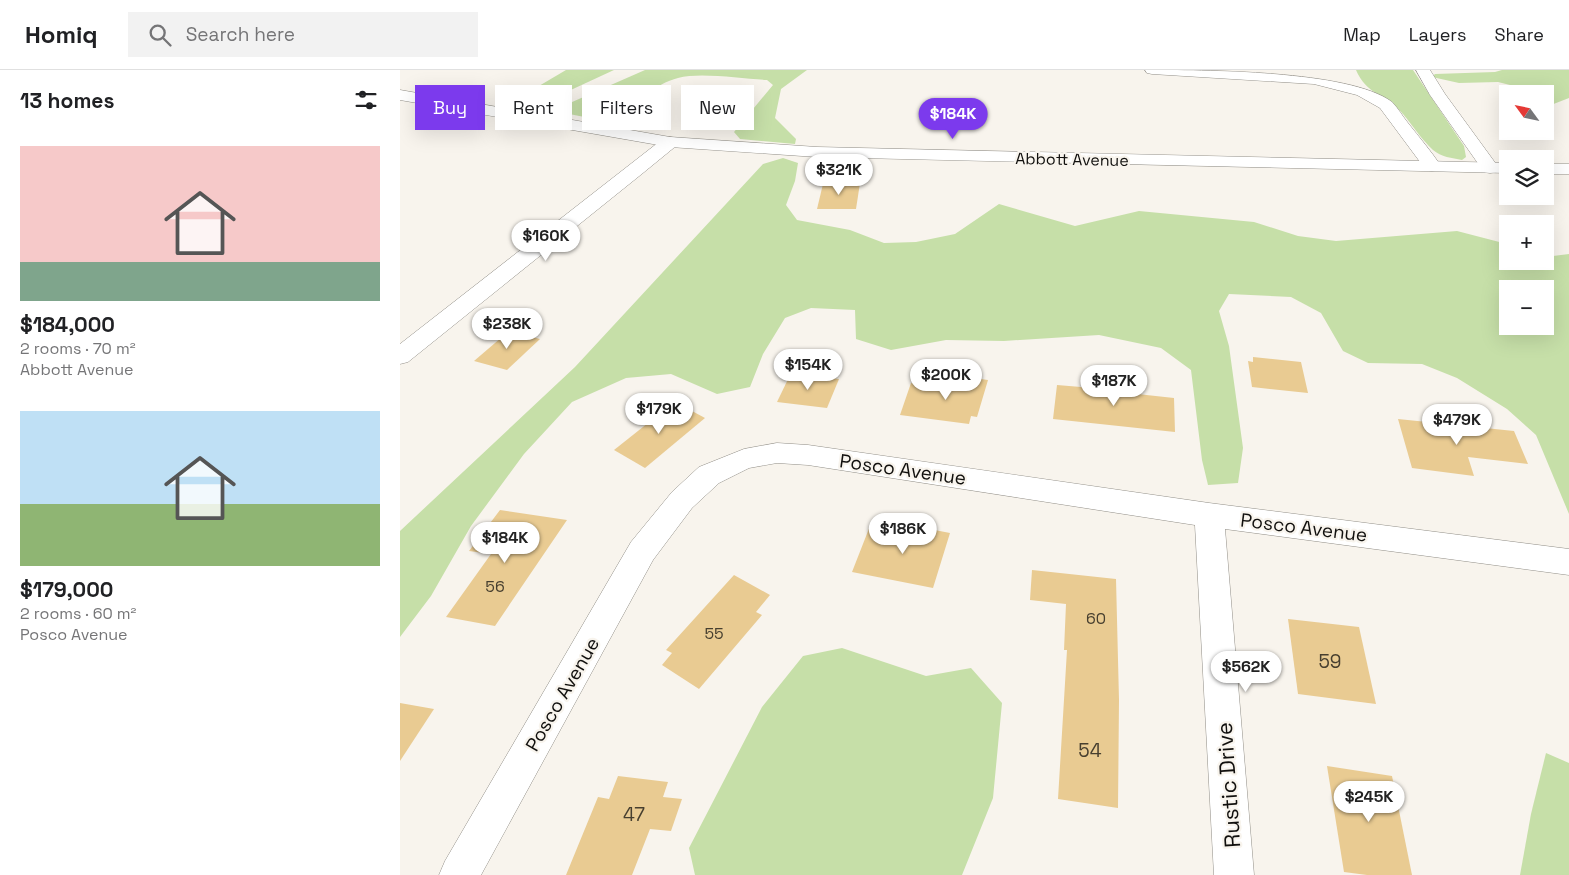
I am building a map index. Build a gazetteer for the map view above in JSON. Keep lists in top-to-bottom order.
{
  "streets": {
    "street": ["Abbott Avenue", "Posco Avenue", "Rustic Drive"]
  },
  "crossings": [
    ["Posco Avenue", "Rustic Drive"]
  ],
  "house_numbers": [
    "56",
    "60",
    "55",
    "59",
    "54",
    "47"
  ],
  "north": "top left",
  "page": {
    "header": "Homiq",
    "search": "Search here",
    "nav": ["Map", "Layers", "Share"],
    "heading": "13 homes",
    "map_buttons": ["+", "−"],
    "chip": [
      "Buy",
      "Rent",
      "Filters",
      "New"
    ],
    "price": [
      "$184K",
      "$321K",
      "$160K",
      "$238K",
      "$154K",
      "$200K",
      "$187K",
      "$179K",
      "$479K",
      "$186K",
      "$184K",
      "$562K",
      "$245K"
    ],
    "list": [
      {
        "name": "$184,000",
        "note": "2 rooms · 70 m² · Abbott Avenue"
      },
      {
        "name": "$179,000",
        "note": "2 rooms · 60 m² · Posco Avenue"
      }
    ]
  }
}
